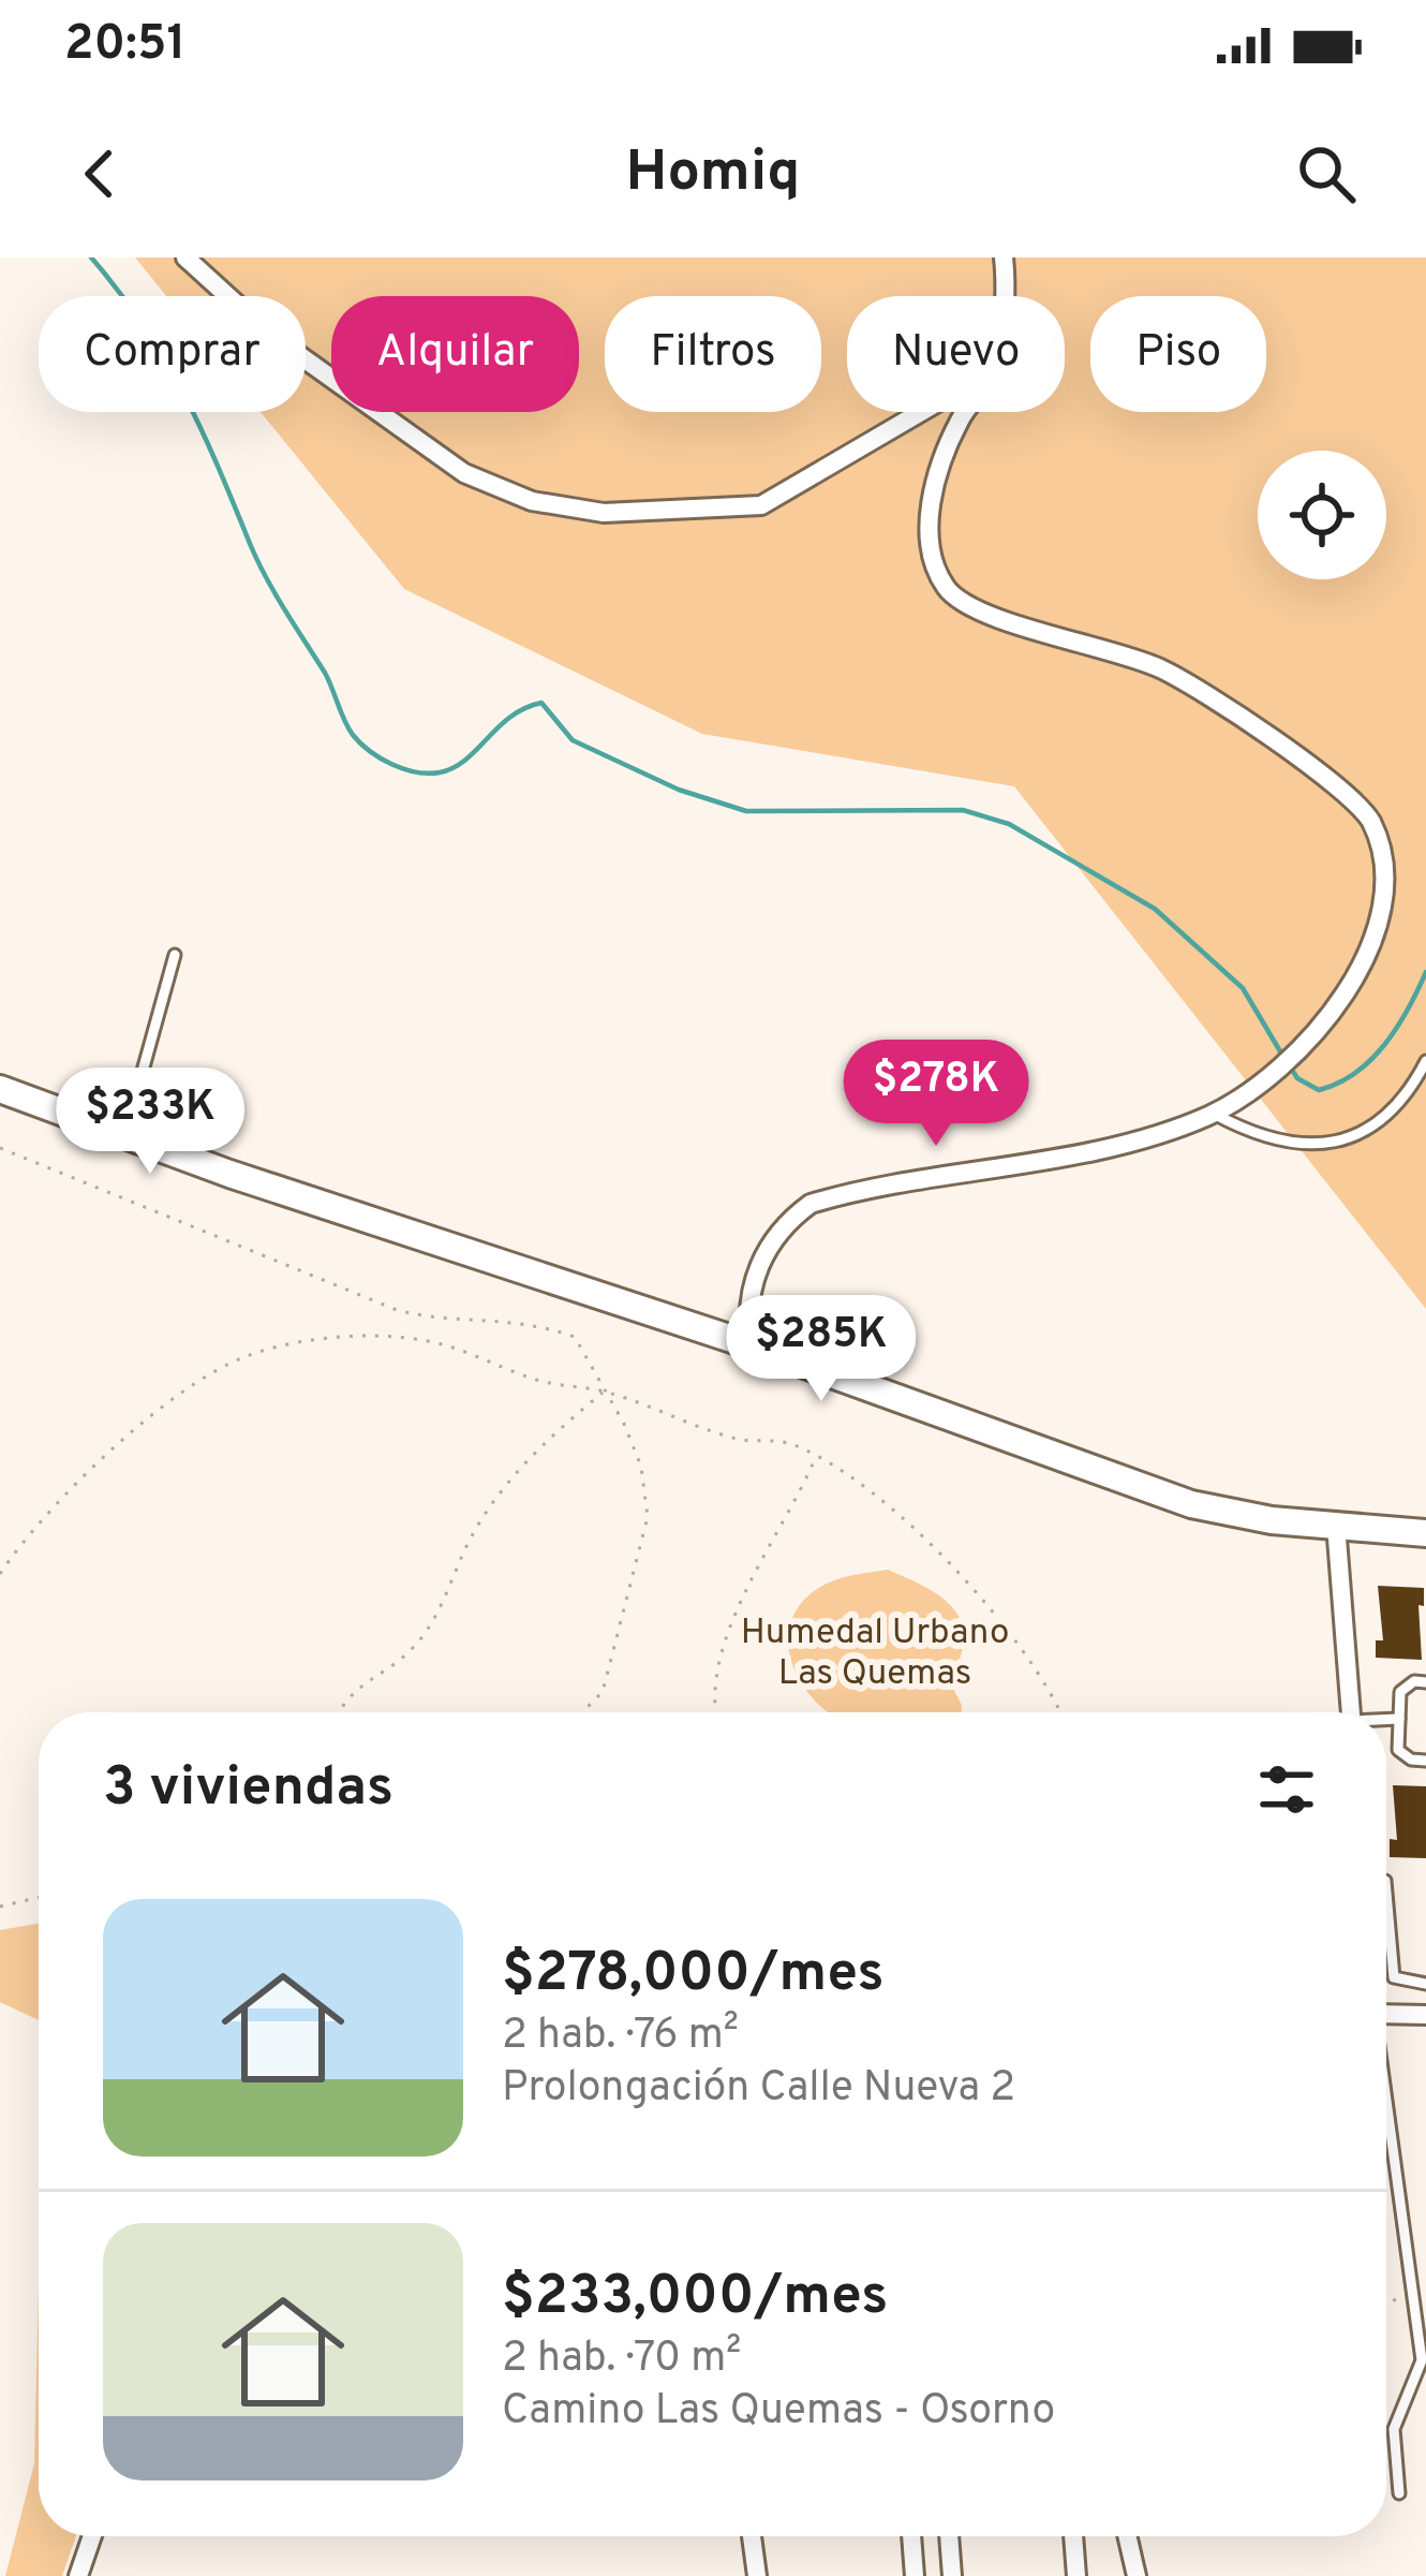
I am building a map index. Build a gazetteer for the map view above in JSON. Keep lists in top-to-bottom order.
{
  "parks": ["Humedal Urbano Las Quemas"],
  "page": {
    "status": "20:51",
    "header": "Homiq",
    "chip": [
      "Comprar",
      "Alquilar",
      "Filtros",
      "Nuevo",
      "Piso"
    ],
    "price": ["$278K", "$233K", "$285K"],
    "heading": "3 viviendas",
    "list": [
      {
        "name": "$278,000/mes",
        "note": "2 hab. · 76 m² · Prolongación Calle Nueva 2"
      },
      {
        "name": "$233,000/mes",
        "note": "2 hab. · 70 m² · Camino Las Quemas - Osorno"
      }
    ]
  }
}
